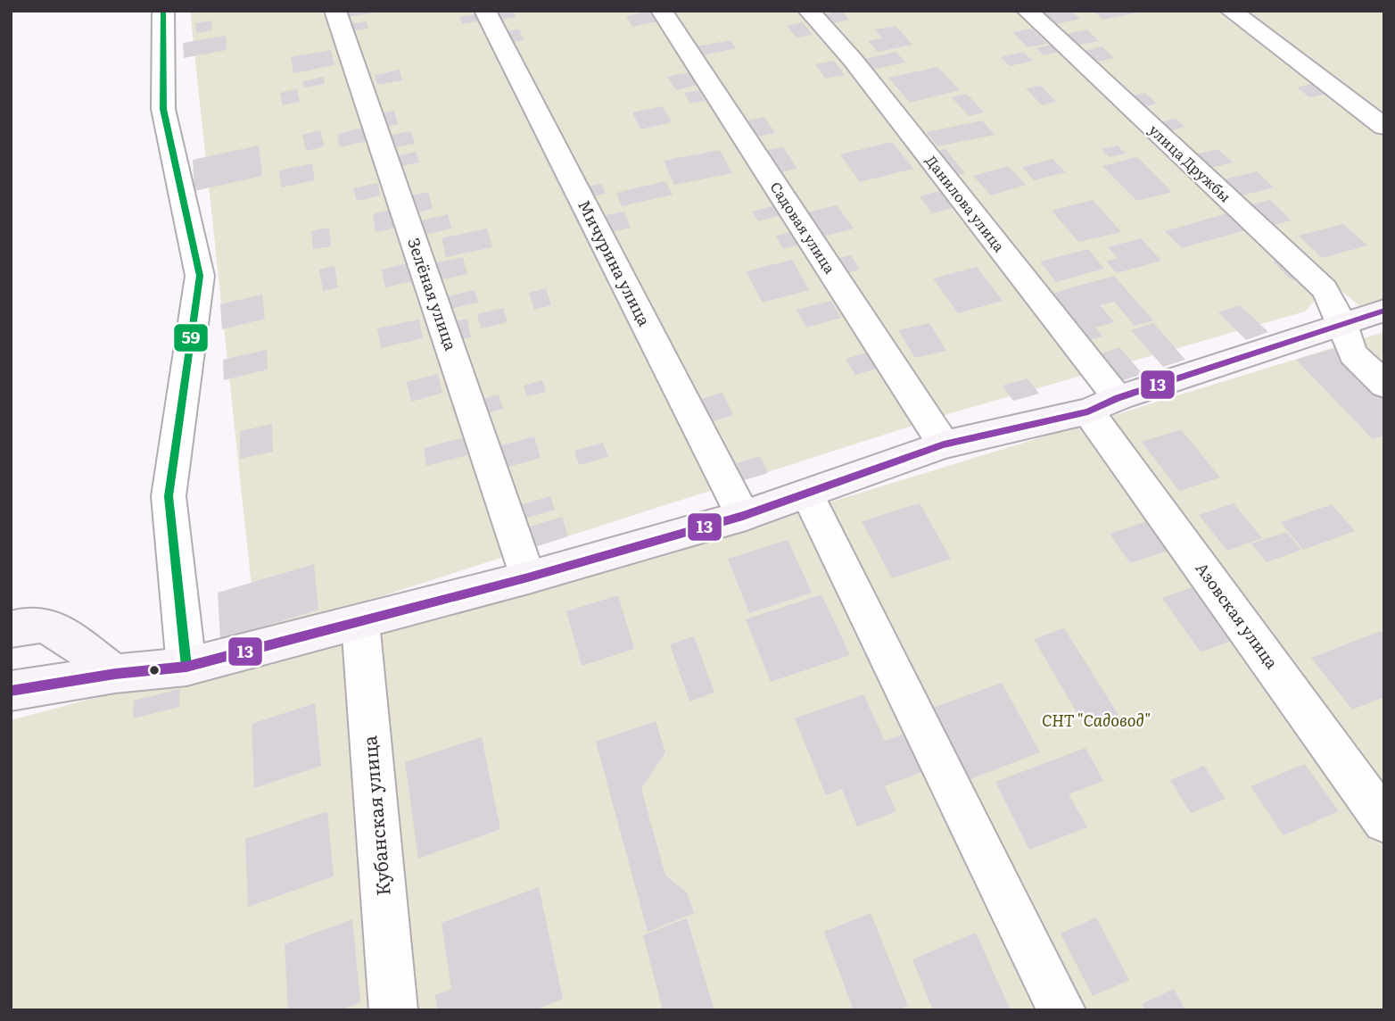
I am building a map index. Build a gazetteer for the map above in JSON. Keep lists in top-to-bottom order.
{
  "streets": {
    "street": [
      "улица Дружбы",
      "Данилова улица",
      "Садовая улица",
      "Мичурина улица",
      "Зелёная улица",
      "Азовская улица",
      "Кубанская улица"
    ]
  },
  "crossings": [
    ["Данилова улица", "Азовская улица"]
  ],
  "parks": ["СНТ \"Садовод\""],
  "lines": ["transit line 59", "transit line 13"]
}
